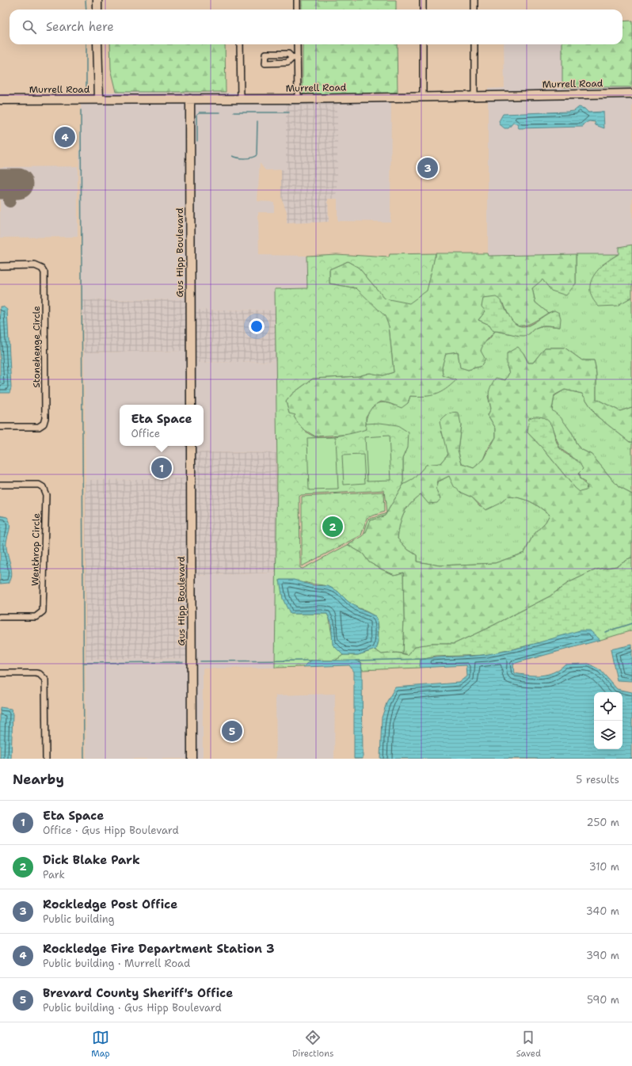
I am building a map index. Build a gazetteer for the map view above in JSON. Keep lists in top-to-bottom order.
{
  "streets": {
    "street": [
      "Murrell Road",
      "Gus Hipp Boulevard",
      "Stonehenge Circle",
      "Wenthrop Circle"
    ]
  },
  "crossings": [
    ["Murrell Road", "Gus Hipp Boulevard"]
  ],
  "page": {
    "search": "Search here",
    "pins": [
      "4",
      "3",
      "1",
      "2",
      "5"
    ],
    "popup": ["Eta Space", "Office"],
    "heading": ["Nearby", "5 results"],
    "list": [
      {
        "mark": "1",
        "name": "Eta Space",
        "note": "Office · Gus Hipp Boulevard",
        "value": "250 m"
      },
      {
        "mark": "2",
        "name": "Dick Blake Park",
        "note": "Park",
        "value": "310 m"
      },
      {
        "mark": "3",
        "name": "Rockledge Post Office",
        "note": "Public building",
        "value": "340 m"
      },
      {
        "mark": "4",
        "name": "Rockledge Fire Department Station 3",
        "note": "Public building · Murrell Road",
        "value": "390 m"
      },
      {
        "mark": "5",
        "name": "Brevard County Sheriff's Office",
        "note": "Public building · Gus Hipp Boulevard",
        "value": "590 m"
      }
    ],
    "nav": ["Map", "Directions", "Saved"]
  }
}
